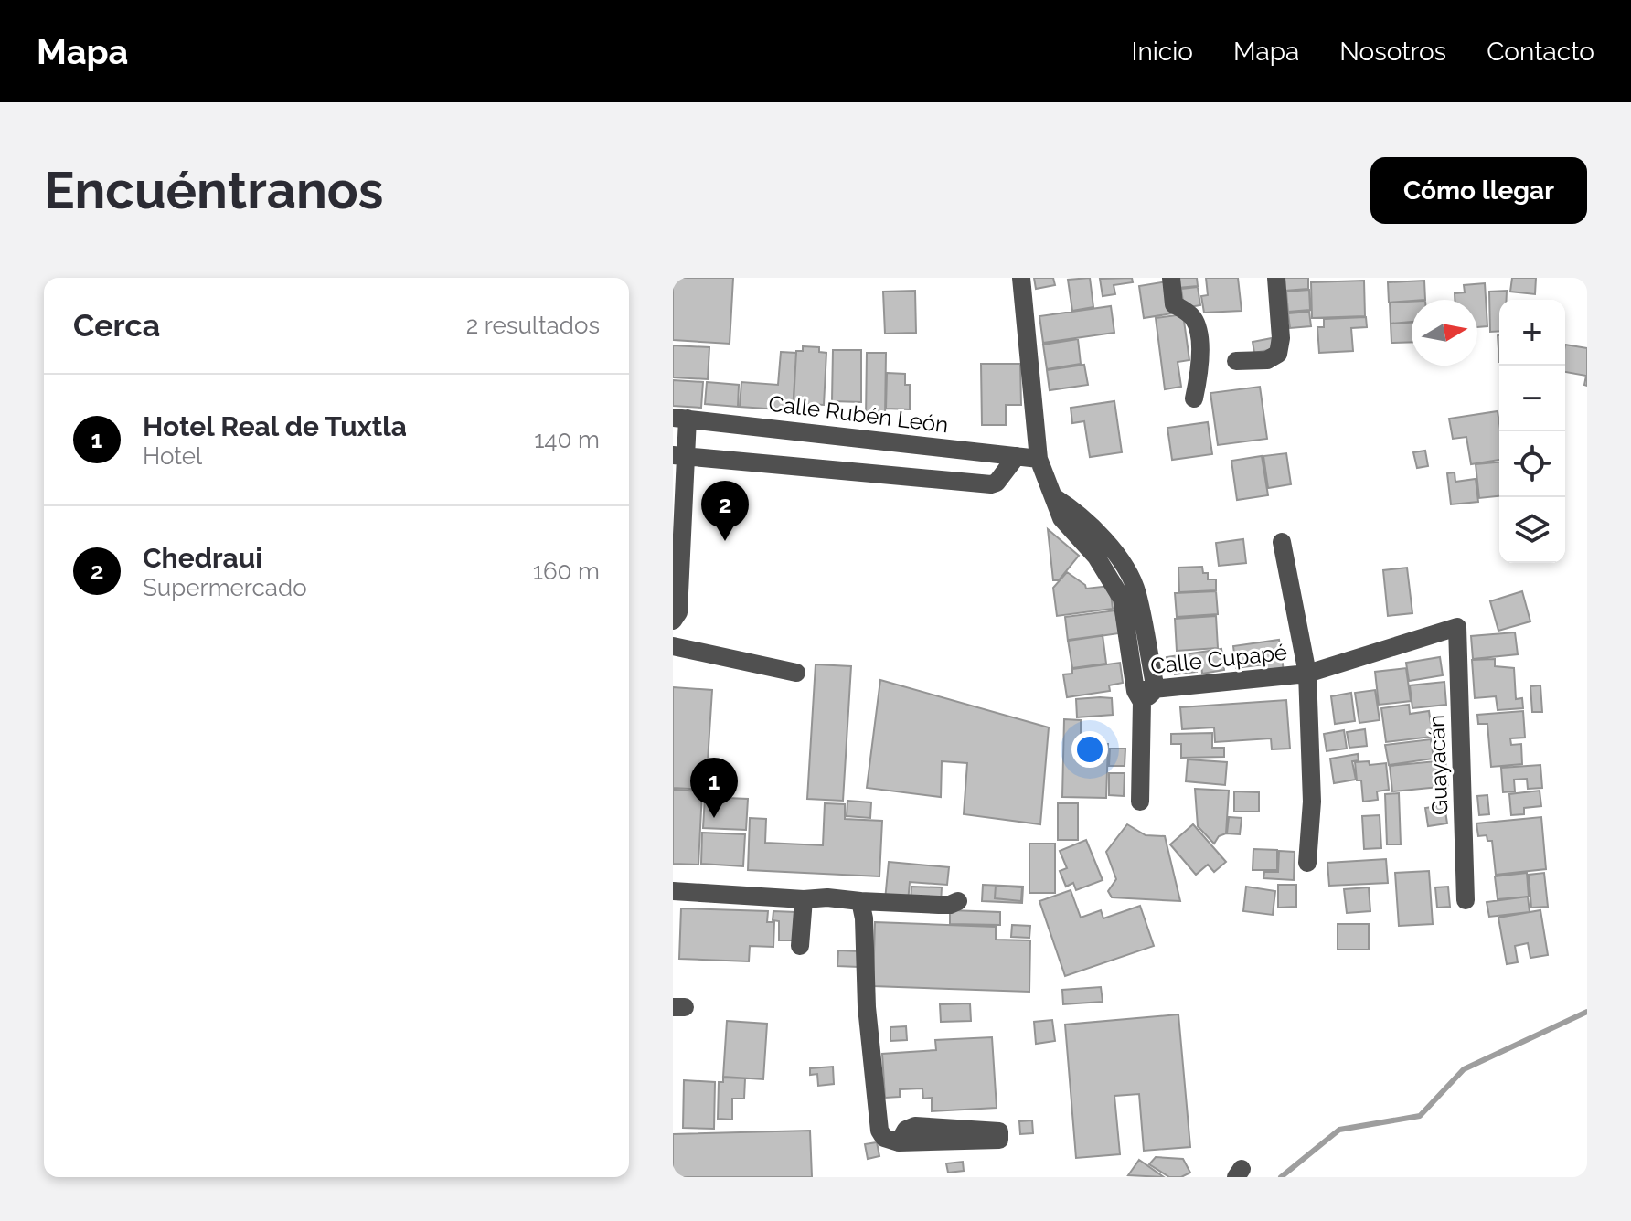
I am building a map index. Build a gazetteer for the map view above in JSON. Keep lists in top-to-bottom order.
{
  "streets": {
    "street": ["Calle Rubén León", "Calle Cupapé", "Guayacán"]
  },
  "crossings": [
    ["Calle Cupapé", "Guayacán"]
  ],
  "north": "right",
  "page": {
    "header": "Mapa",
    "nav": [
      "Inicio",
      "Mapa",
      "Nosotros",
      "Contacto"
    ],
    "buttons": "Cómo llegar",
    "title": "Encuéntranos",
    "heading": ["Cerca", "2 resultados"],
    "map_buttons": ["+", "−"],
    "list": [
      {
        "mark": "1",
        "name": "Hotel Real de Tuxtla",
        "note": "Hotel",
        "value": "140 m"
      },
      {
        "mark": "2",
        "name": "Chedraui",
        "note": "Supermercado",
        "value": "160 m"
      }
    ],
    "pins": ["2", "1"]
  }
}
